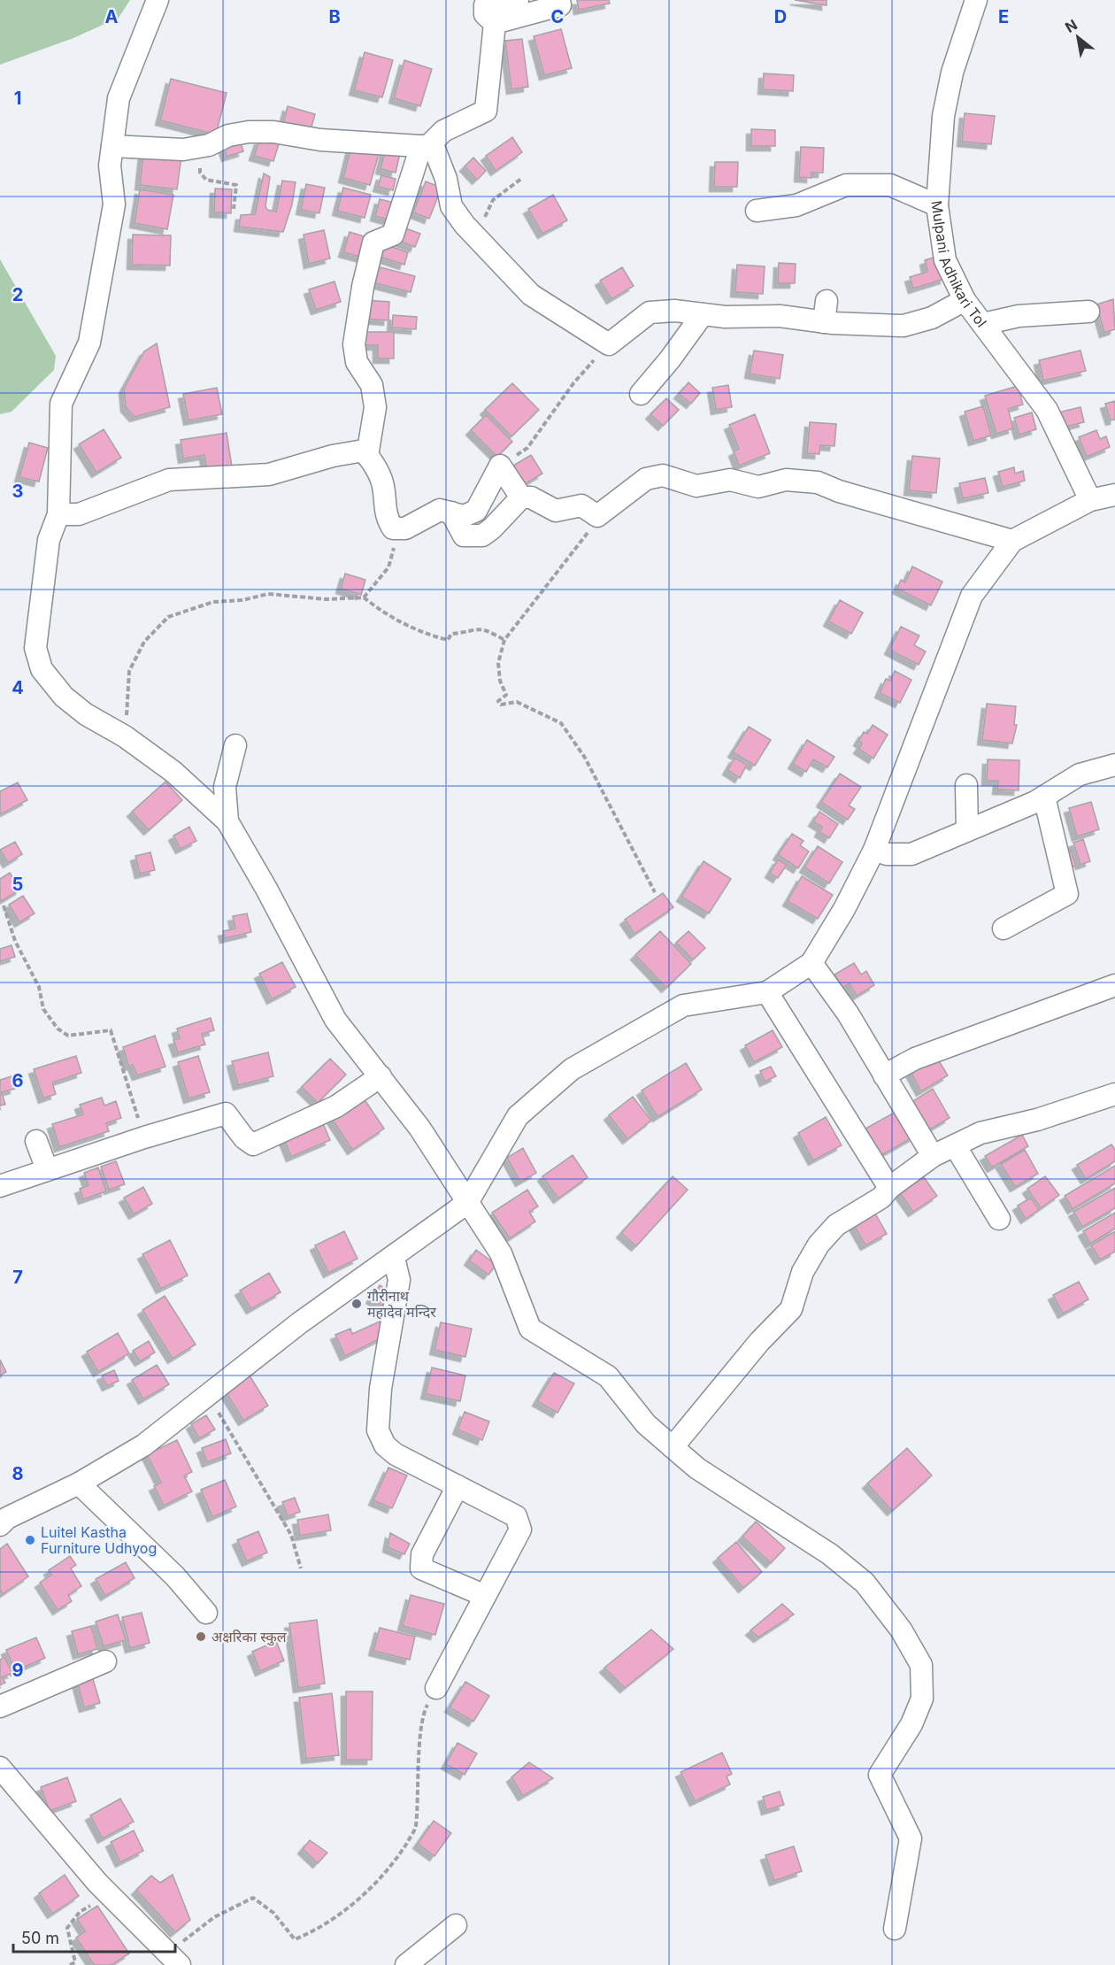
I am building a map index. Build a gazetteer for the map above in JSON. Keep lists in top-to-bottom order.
{
  "streets": {
    "street": ["Mulpani Adhikari Tol"]
  },
  "places": ["गौरीनाथ महादेव मन्दिर", "Luitel Kastha Furniture Udhyog", "अक्षरिका स्कुल"],
  "scale_bar": "50 m",
  "north": "top left",
  "grid": {
    "columns": [
      "A",
      "B",
      "C",
      "D",
      "E"
    ],
    "rows": [
      "1",
      "2",
      "3",
      "4",
      "5",
      "6",
      "7",
      "8",
      "9"
    ]
  }
}
